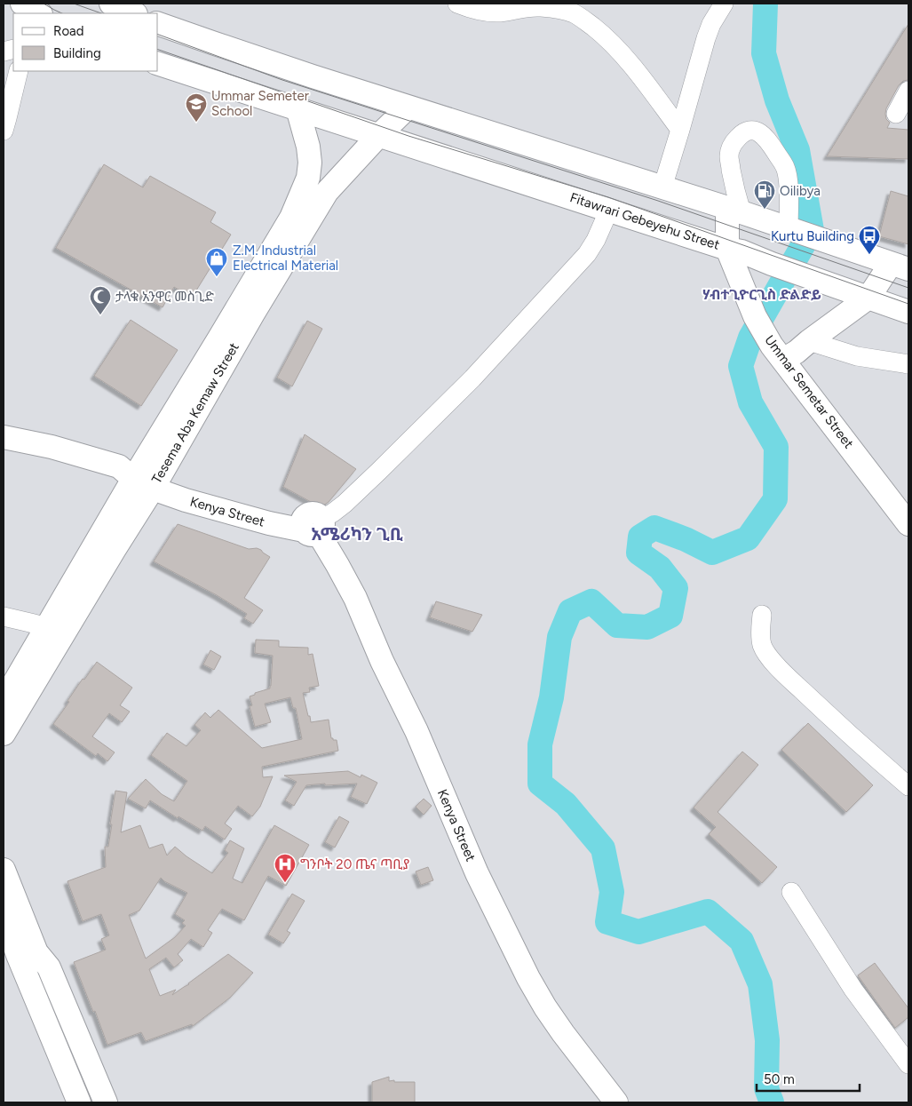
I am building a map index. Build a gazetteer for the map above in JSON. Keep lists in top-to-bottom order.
{
  "streets": {
    "main road": [
      "Fitawrari Gebeyehu Street",
      "Ummar Semetar Street",
      "Tesema Aba Kemaw Street",
      "Kenya Street"
    ]
  },
  "crossings": [
    ["Fitawrari Gebeyehu Street", "Ummar Semetar Street"],
    ["Fitawrari Gebeyehu Street", "Tesema Aba Kemaw Street"],
    ["Tesema Aba Kemaw Street", "Kenya Street"]
  ],
  "districts": ["ሃብተጊዮርጊስ ድልድይ", "አሜሪካን ጊቢ"],
  "places": {
    "school or university": ["Ummar Semeter School"],
    "fuel station": ["Oilibya"],
    "bus stop": ["Kurtu Building"],
    "shop": ["Z.M. Industrial Electrical Material"],
    "mosque": ["ታላቁ አንዋር መስጊድ"],
    "hospital": ["ግንቦት 20 ጤና ጣቢያ"]
  },
  "legend": ["Road", "Building"],
  "scale_bar": "50 m"
}
